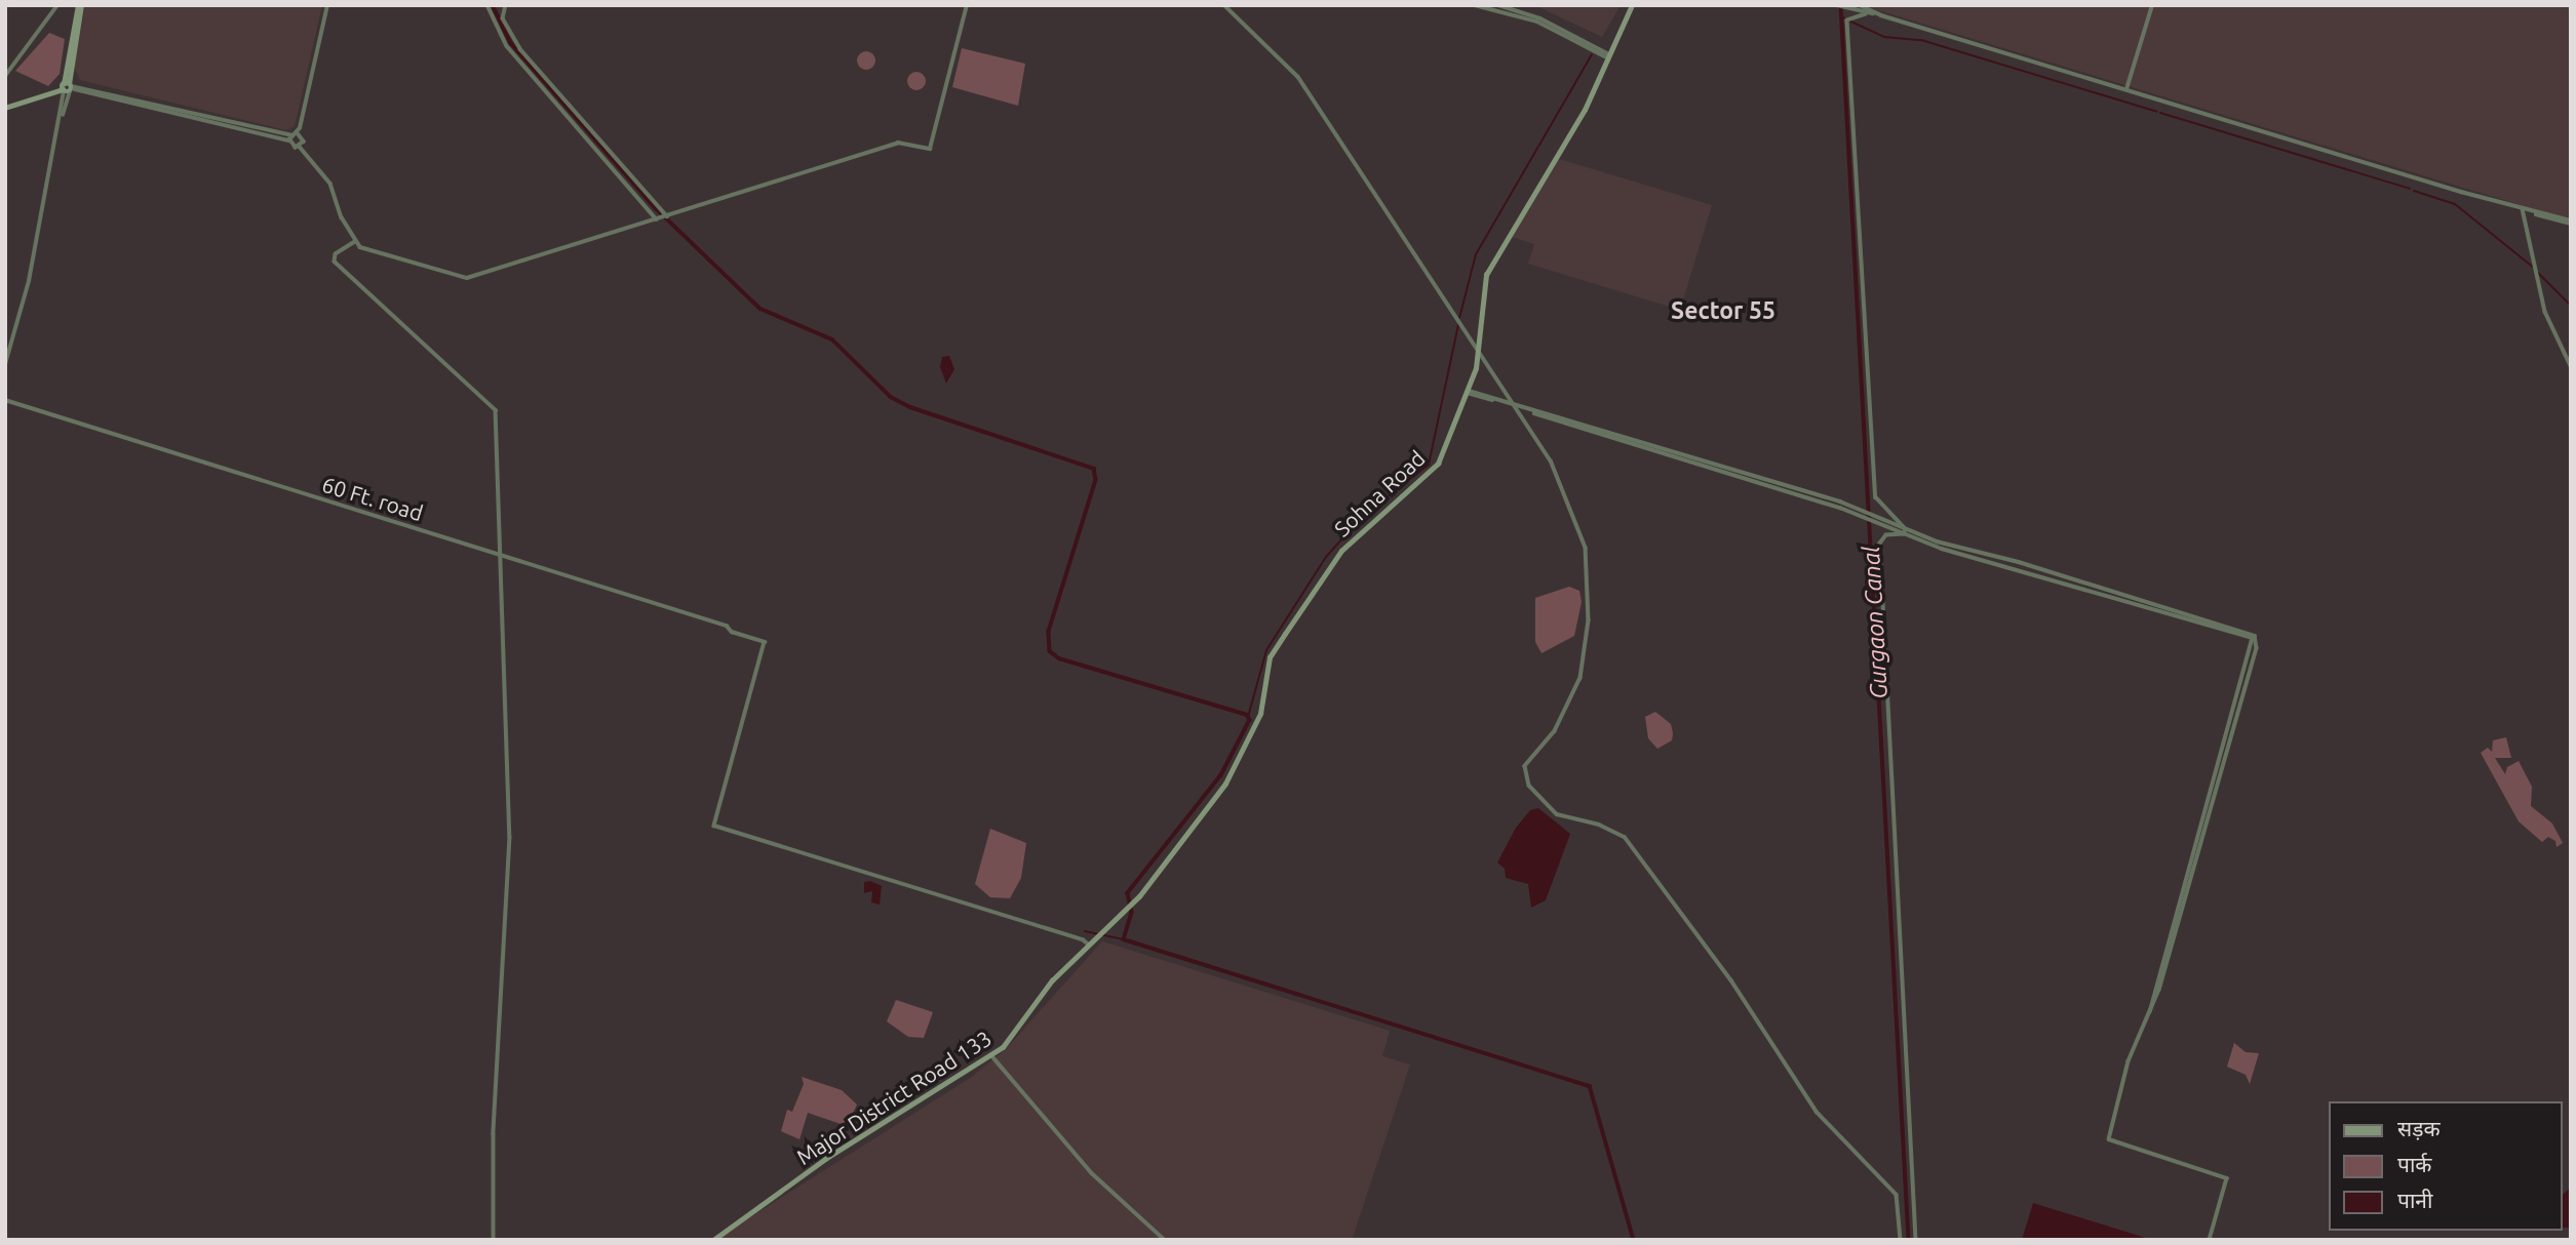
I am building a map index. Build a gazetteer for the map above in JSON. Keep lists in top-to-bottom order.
{
  "streets": {
    "main road": ["Sohna Road", "Major District Road 133"],
    "street": ["60 Ft. road"]
  },
  "crossings": [
    ["Sohna Road", "Major District Road 133"],
    ["60 Ft. road", "Major District Road 133"]
  ],
  "districts": ["Sector 55"],
  "water": ["Gurgaon Canal"],
  "legend": ["सड़क", "पार्क", "पानी"]
}
